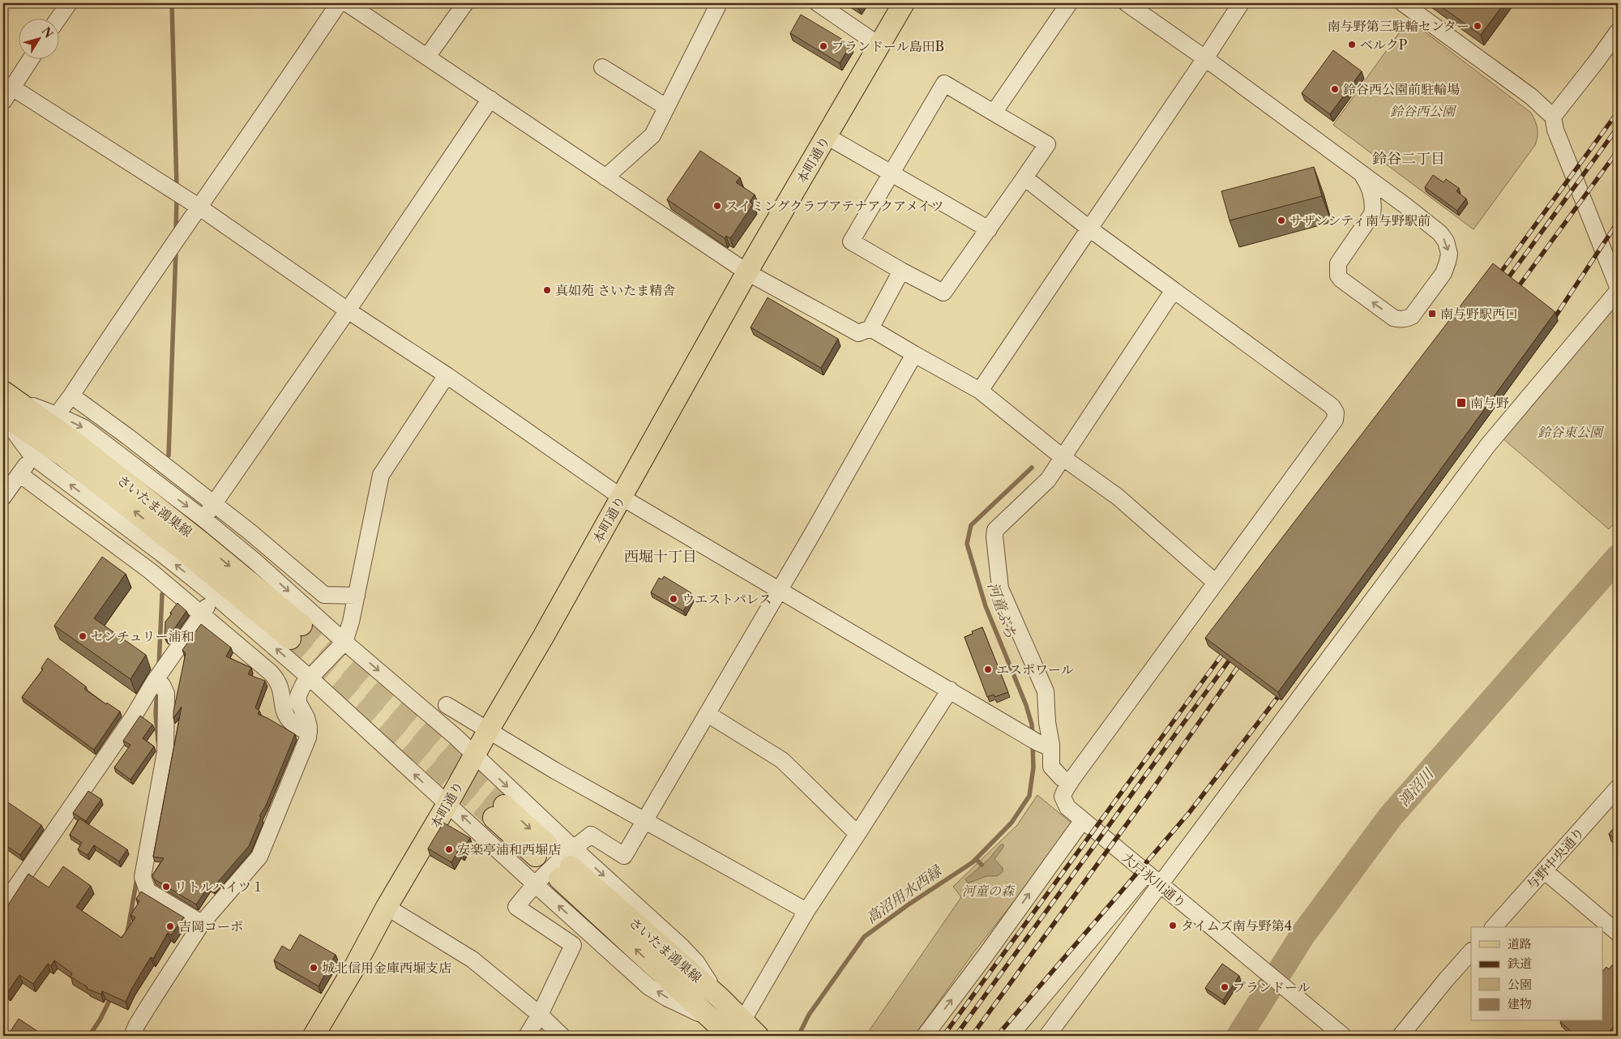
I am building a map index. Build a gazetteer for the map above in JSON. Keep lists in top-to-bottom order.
{
  "streets": {
    "main road": ["本町通り", "さいたま鴻巣線"],
    "street": ["与野中央通り", "大戸氷川通り"]
  },
  "districts": ["鈴谷二丁目", "西堀十丁目"],
  "water": ["河童ぶち", "鴻沼川", "高沼用水西縁"],
  "parks": ["鈴谷西公園", "鈴谷東公園", "河童の森"],
  "places": {
    "other": [
      "南与野第三駐輪センター",
      "ベルクP",
      "プランドール島田B",
      "鈴谷西公園前駐輪場",
      "スイミングクラブアテナアクアメイツ",
      "サザンシティ南与野駅前",
      "真如苑 さいたま精舎",
      "ウエストパレス",
      "センチュリー浦和",
      "エスポワール",
      "安楽亭浦和西堀店",
      "リトルハイツ１",
      "タイムズ南与野第4",
      "吉岡コーポ",
      "城北信用金庫西堀支店",
      "プランドール"
    ],
    "transit": ["南与野駅西口", "南与野"]
  },
  "legend": [
    "道路",
    "鉄道",
    "公園",
    "建物"
  ],
  "north": "top right"
}
